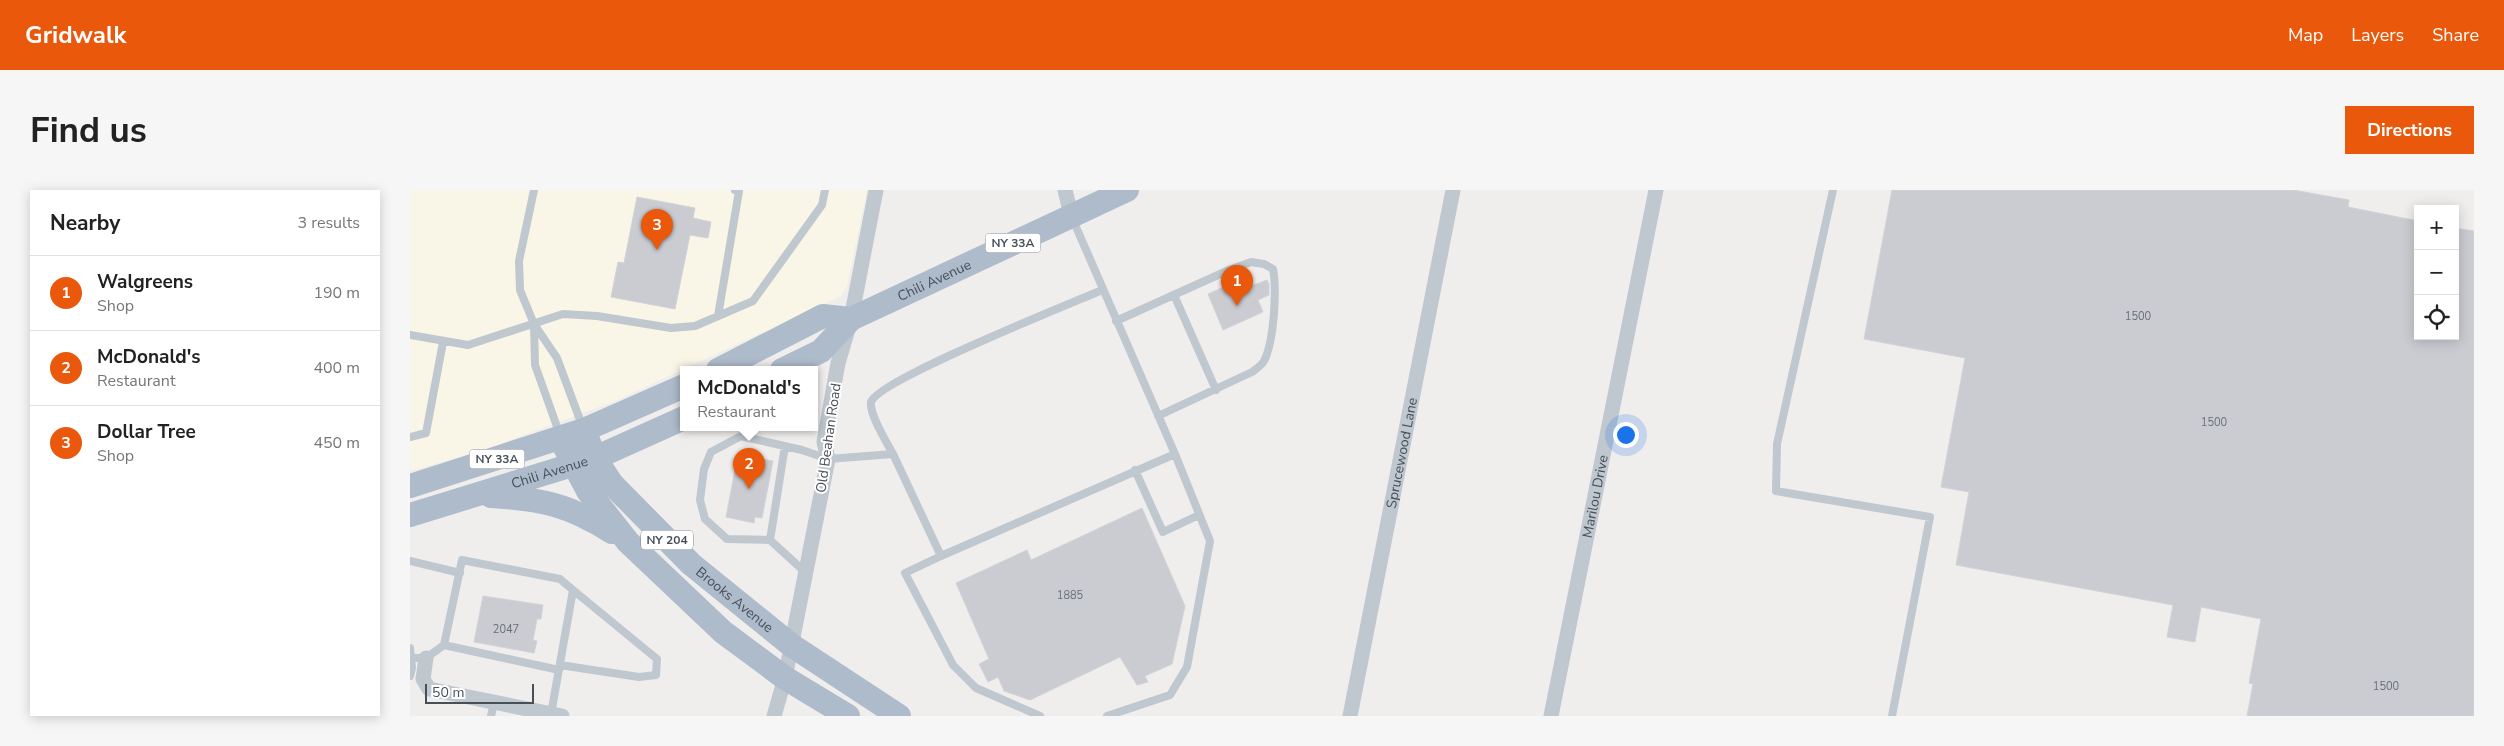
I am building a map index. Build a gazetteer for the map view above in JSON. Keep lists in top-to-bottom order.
{
  "streets": {
    "main road": [
      "NY 33A",
      "Chili Avenue",
      "NY 204",
      "Brooks Avenue"
    ],
    "street": ["Old Beahan Road", "Sprucewood Lane", "Marilou Drive"]
  },
  "crossings": [
    ["Chili Avenue", "Old Beahan Road"],
    ["Chili Avenue", "NY 204"],
    ["Chili Avenue", "Brooks Avenue"],
    ["Old Beahan Road", "Brooks Avenue"],
    ["NY 204", "Brooks Avenue"]
  ],
  "house_numbers": [
    "1500",
    "1500",
    "1885",
    "2047",
    "1500"
  ],
  "scale_bar": "50 m",
  "page": {
    "header": "Gridwalk",
    "nav": ["Map", "Layers", "Share"],
    "buttons": "Directions",
    "title": "Find us",
    "heading": ["Nearby", "3 results"],
    "map_buttons": ["+", "−"],
    "pins": ["3", "1", "2"],
    "list": [
      {
        "mark": "1",
        "name": "Walgreens",
        "note": "Shop",
        "value": "190 m"
      },
      {
        "mark": "2",
        "name": "McDonald's",
        "note": "Restaurant",
        "value": "400 m"
      },
      {
        "mark": "3",
        "name": "Dollar Tree",
        "note": "Shop",
        "value": "450 m"
      }
    ],
    "popup": ["McDonald's", "Restaurant"],
    "scale": "50 m"
  }
}
